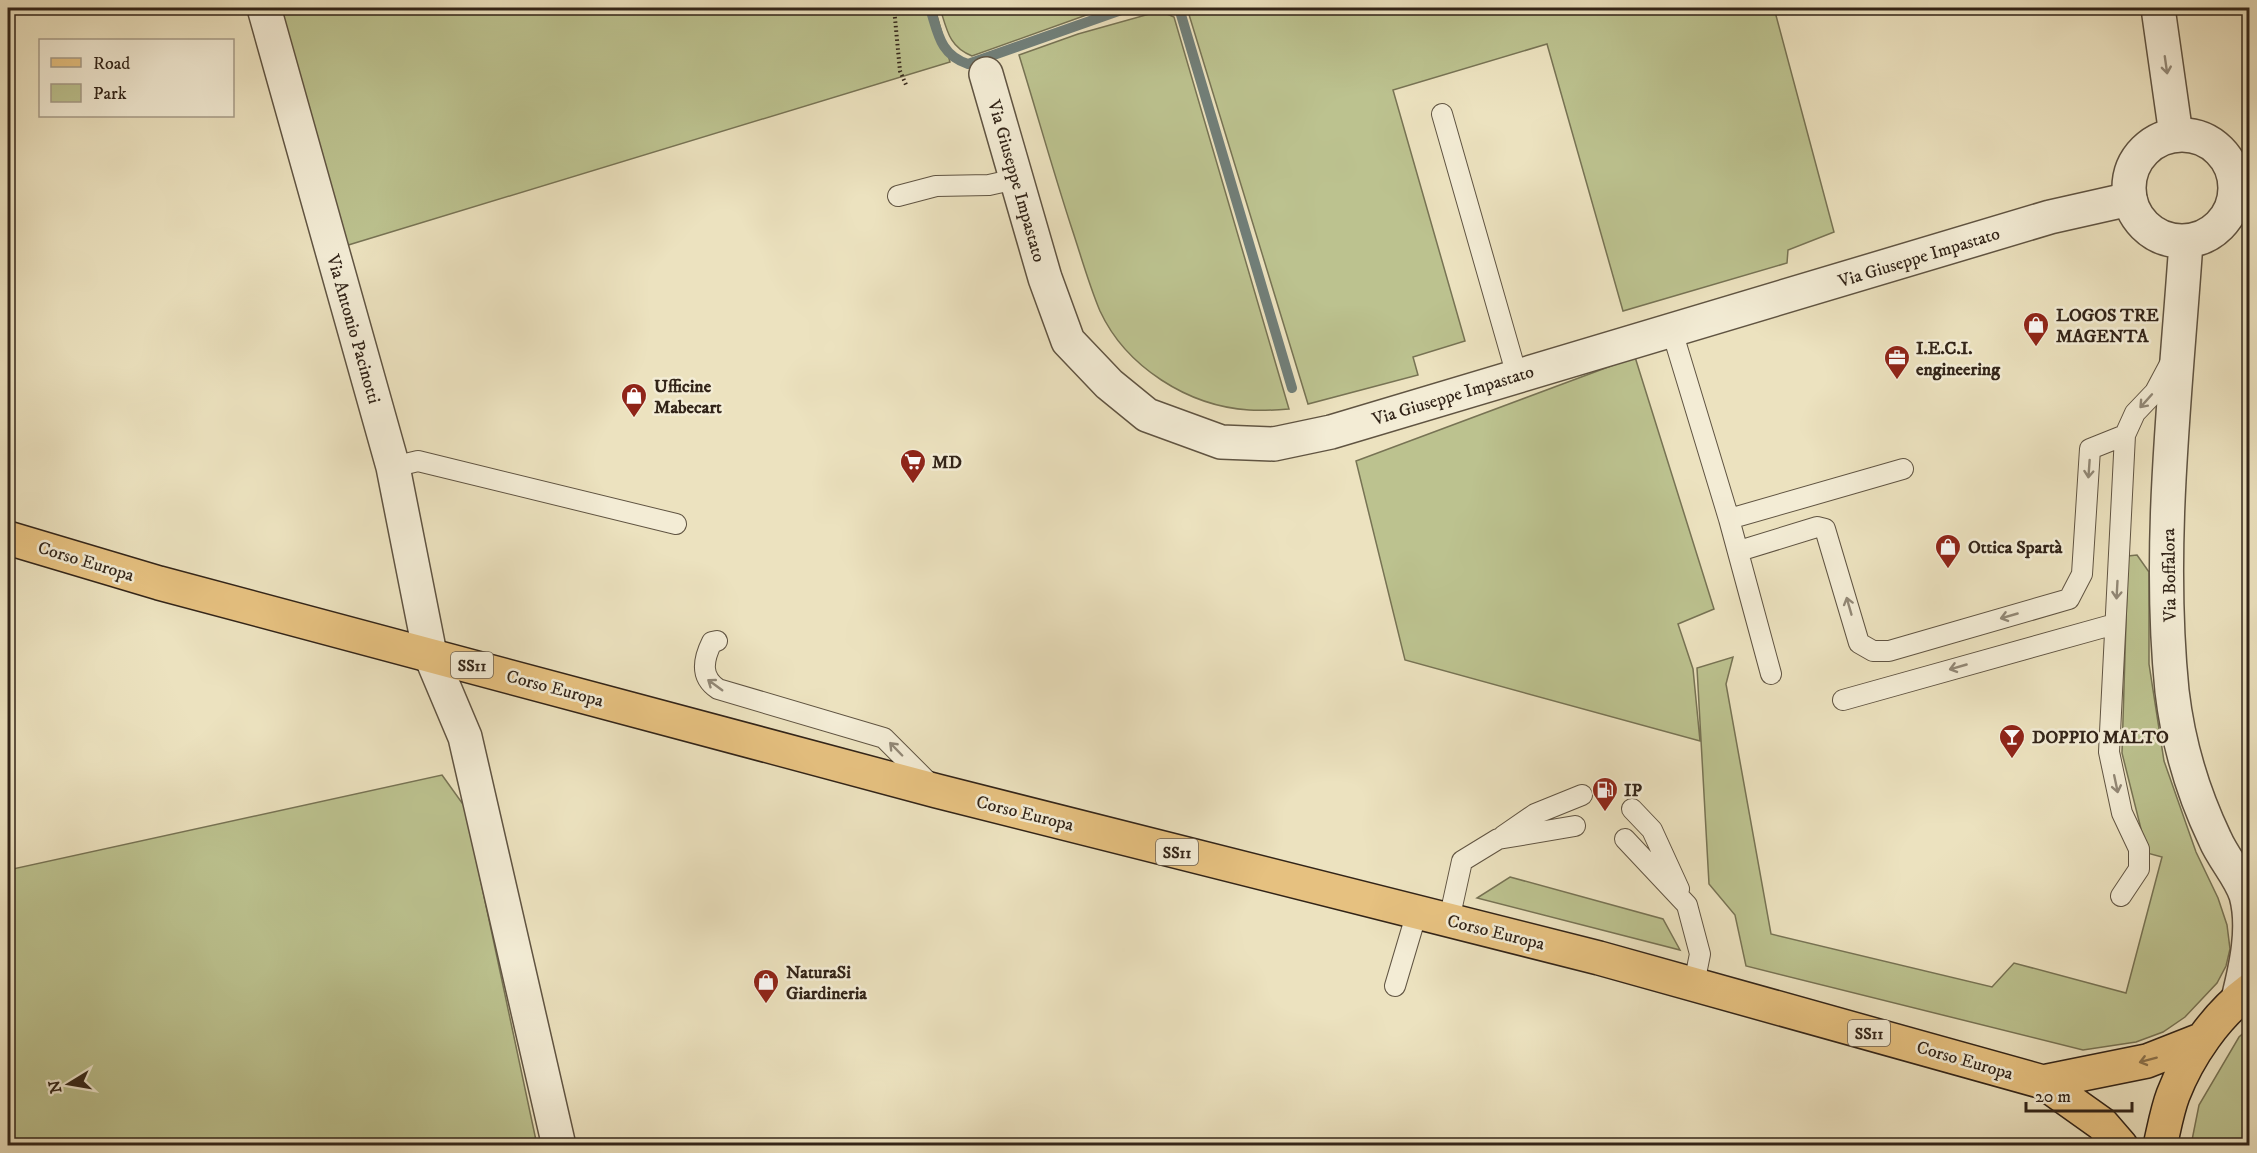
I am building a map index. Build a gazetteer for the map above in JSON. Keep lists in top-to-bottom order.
{
  "streets": {
    "main road": ["Corso Europa", "SS11"],
    "street": ["Via Giuseppe Impastato", "Via Antonio Pacinotti", "Via Boffalora"]
  },
  "crossings": [
    ["Via Giuseppe Impastato", "Via Boffalora"],
    ["Via Antonio Pacinotti", "Corso Europa"],
    ["Corso Europa", "Via Boffalora"]
  ],
  "places": {
    "shop": [
      "LOGOS TRE MAGENTA",
      "Ufficine Mabecart",
      "Ottica Spartà",
      "NaturaSi Giardineria"
    ],
    "office": ["I.E.C.I. engineering"],
    "supermarket": ["MD"],
    "bar": ["DOPPIO MALTO"],
    "fuel station": ["IP"]
  },
  "legend": ["Road", "Park"],
  "scale_bar": "20 m",
  "north": "left"
}
